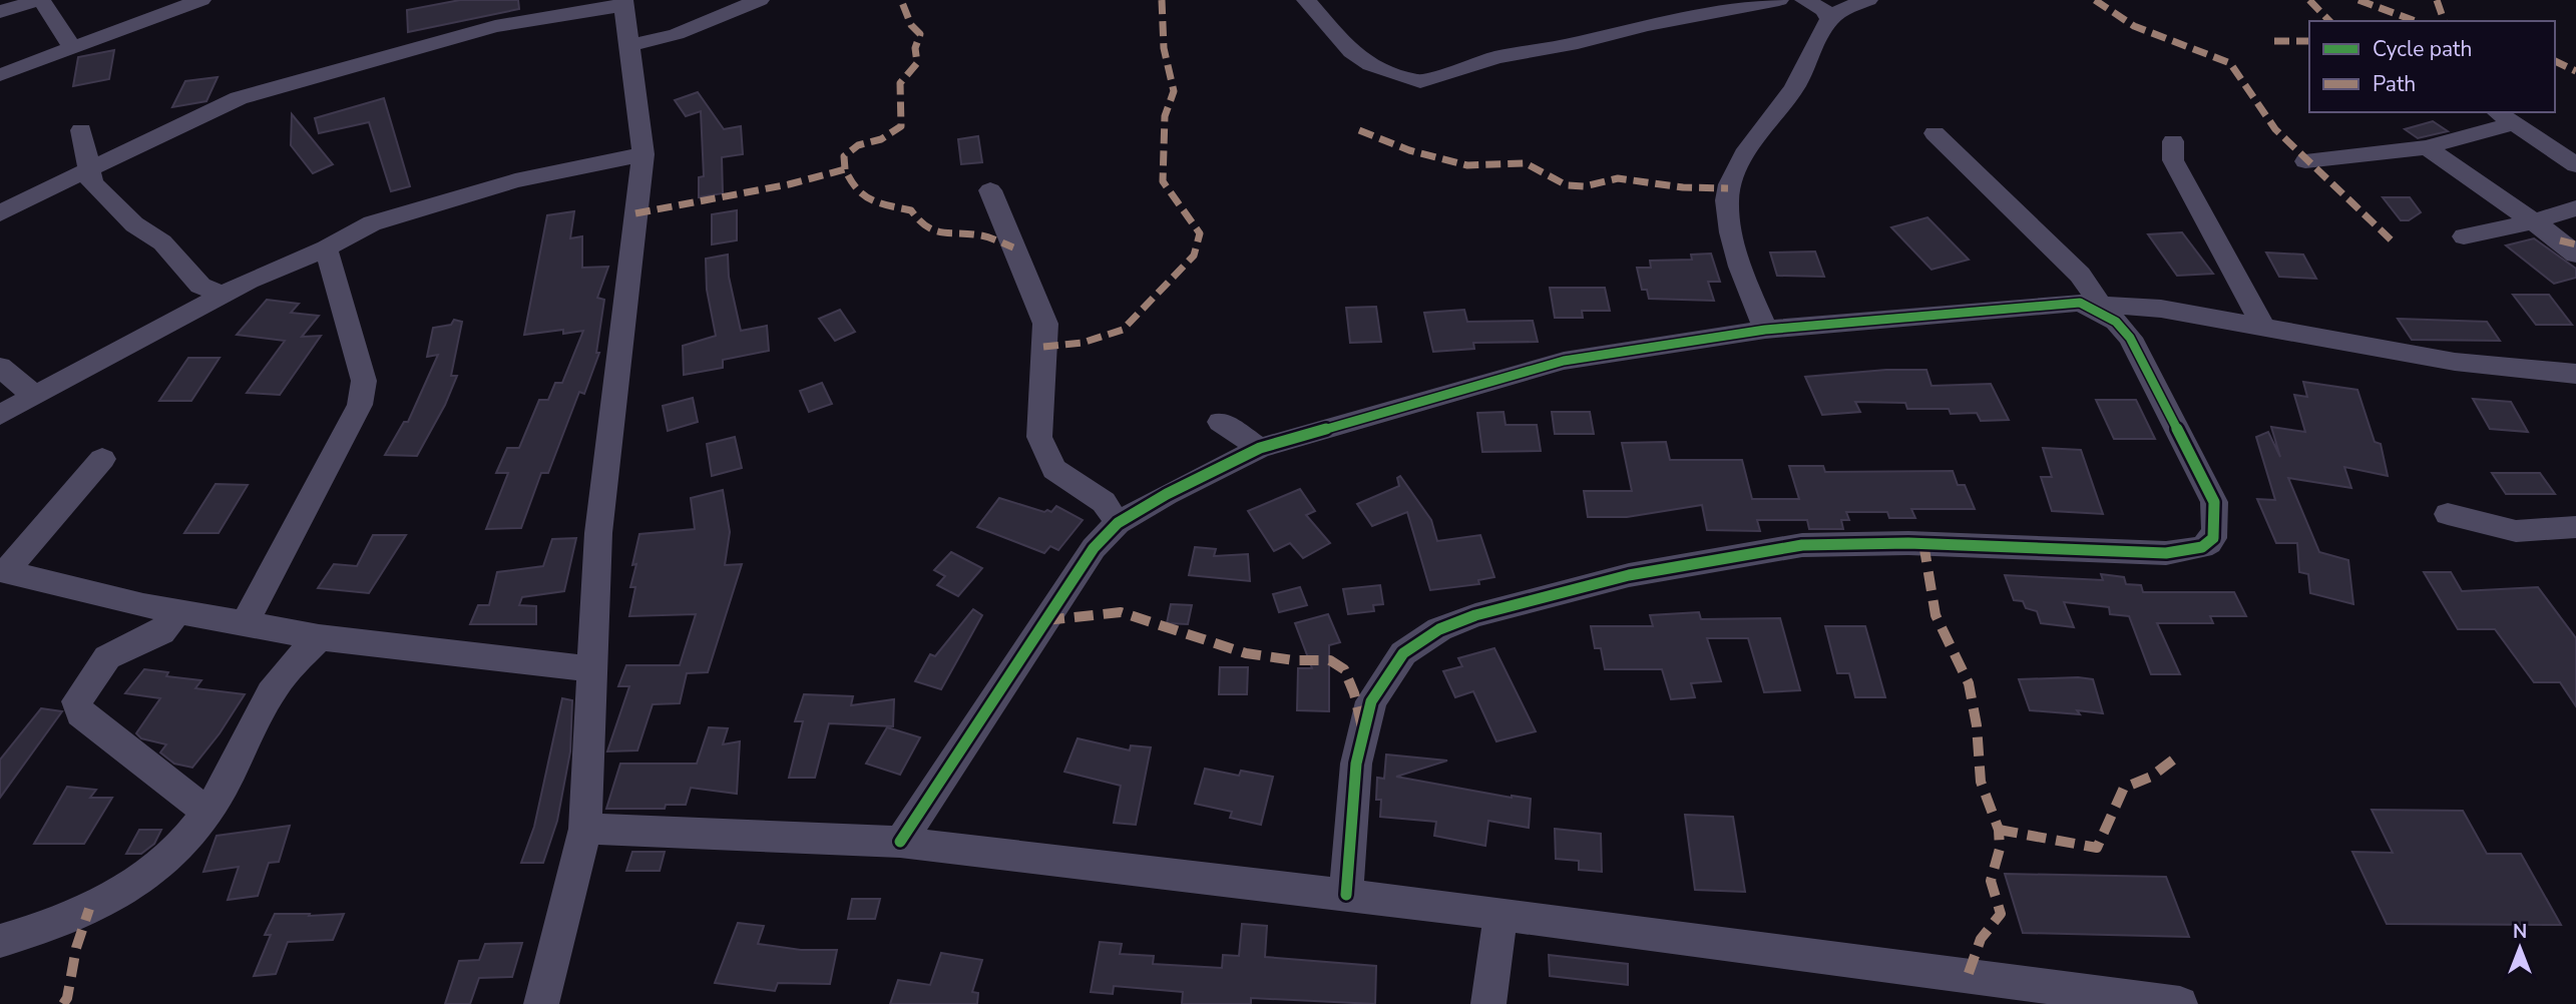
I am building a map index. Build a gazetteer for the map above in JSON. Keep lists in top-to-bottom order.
{
  "legend": ["Cycle path", "Path"],
  "north": "top"
}
